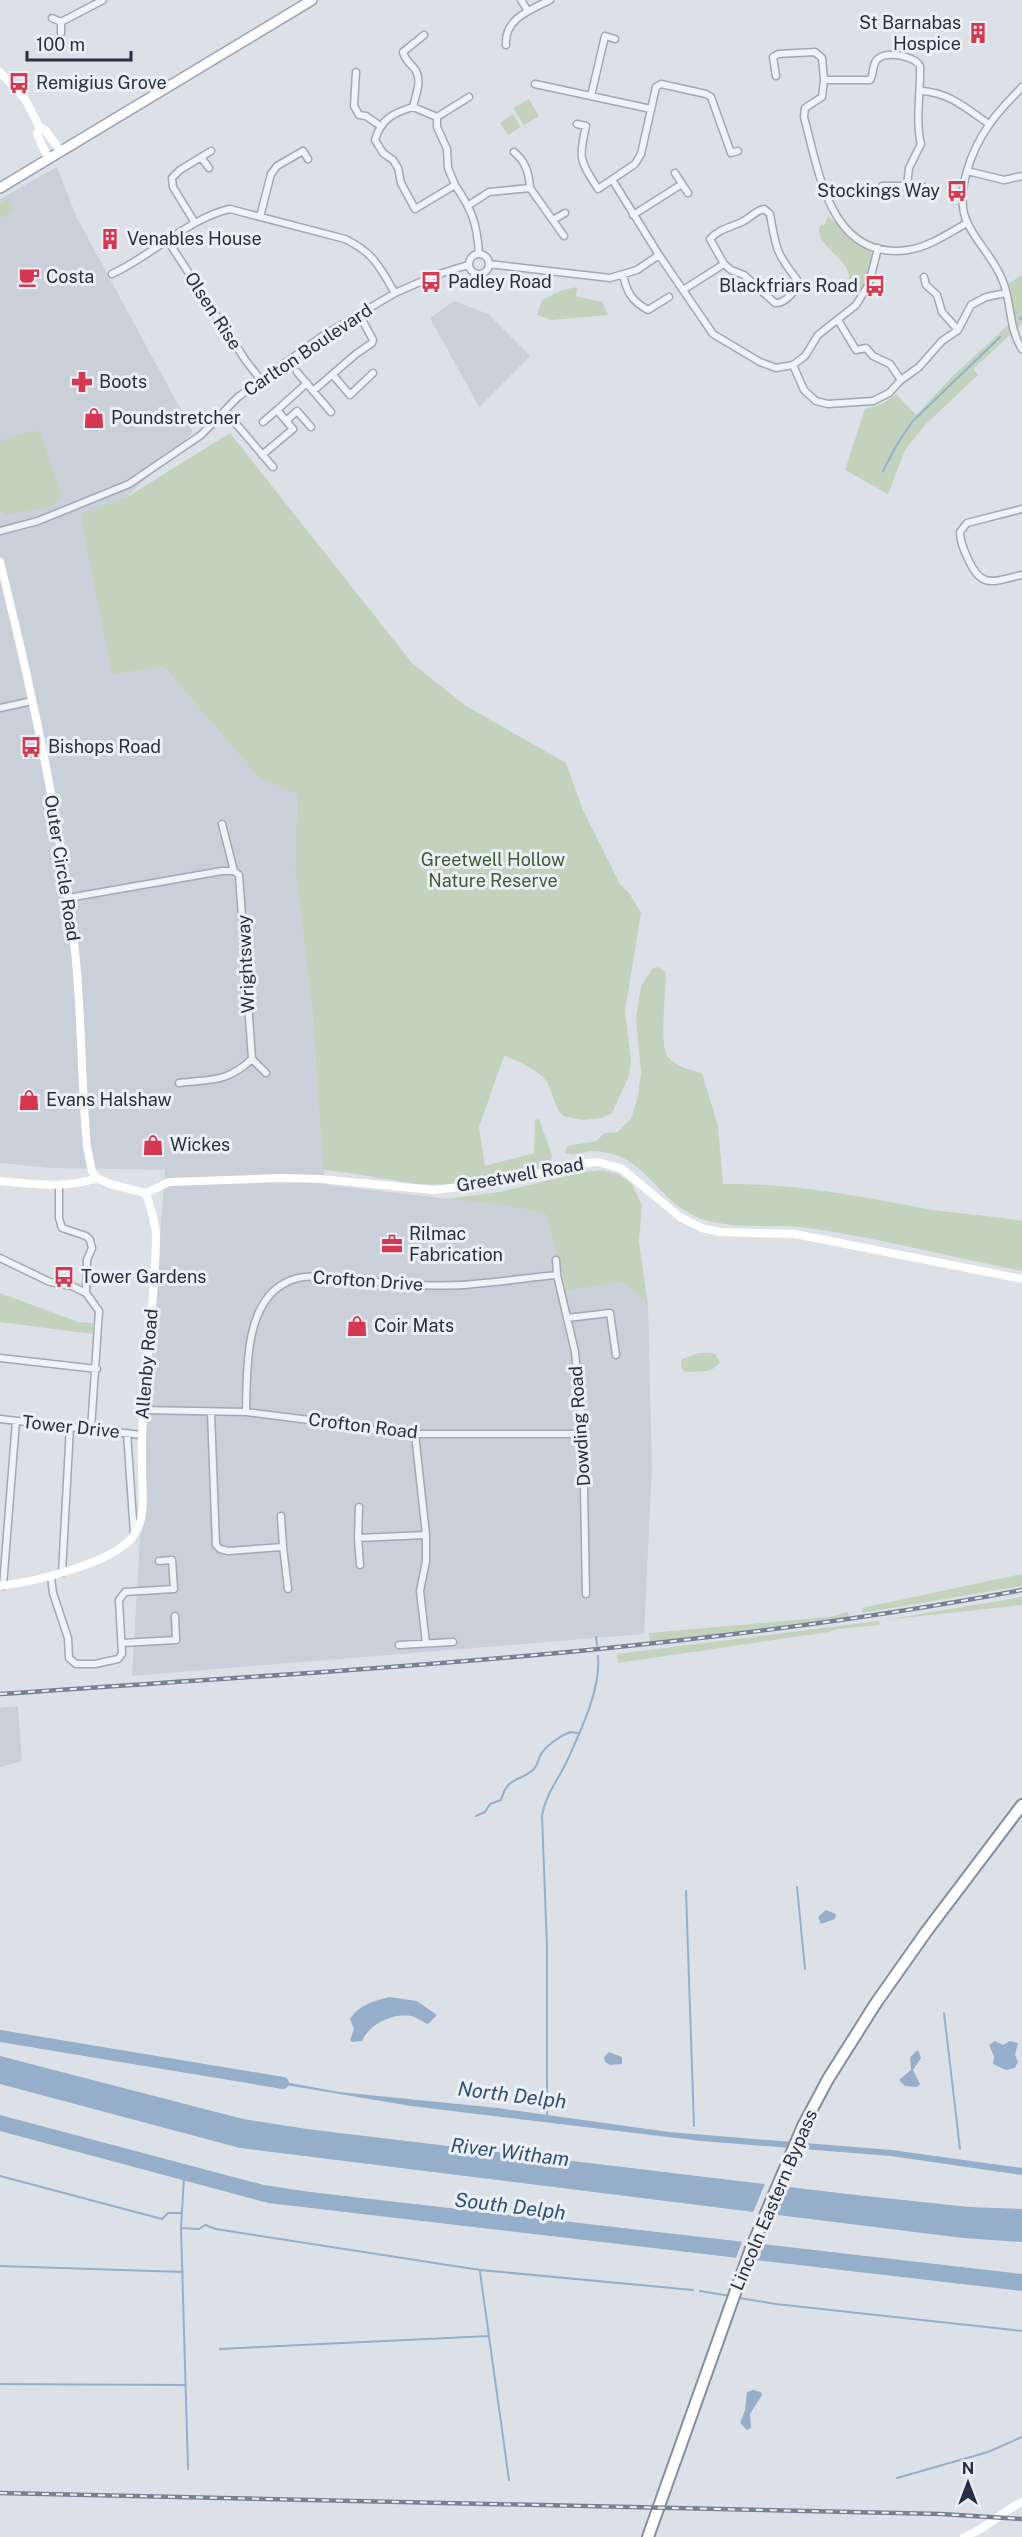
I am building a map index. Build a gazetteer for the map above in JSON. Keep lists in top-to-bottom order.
{
  "streets": {
    "highway": ["Lincoln Eastern Bypass"],
    "main road": ["Outer Circle Road", "Greetwell Road", "Allenby Road"],
    "street": [
      "Olsen Rise",
      "Carlton Boulevard",
      "Wrightsway",
      "Crofton Drive",
      "Crofton Road",
      "Dowding Road",
      "Tower Drive"
    ]
  },
  "crossings": [
    ["Olsen Rise", "Carlton Boulevard"],
    ["Greetwell Road", "Allenby Road"],
    ["Crofton Drive", "Crofton Road"],
    ["Crofton Drive", "Dowding Road"],
    ["Allenby Road", "Crofton Road"],
    ["Allenby Road", "Tower Drive"],
    ["Crofton Road", "Dowding Road"]
  ],
  "water": ["North Delph", "River Witham", "South Delph"],
  "parks": ["Greetwell Hollow Nature Reserve"],
  "places": {
    "building": ["St Barnabas Hospice", "Venables House"],
    "bus stop": [
      "Remigius Grove",
      "Stockings Way",
      "Padley Road",
      "Blackfriars Road",
      "Bishops Road",
      "Tower Gardens"
    ],
    "cafe": ["Costa"],
    "pharmacy": ["Boots"],
    "shop": [
      "Poundstretcher",
      "Evans Halshaw",
      "Wickes",
      "Coir Mats"
    ],
    "office": ["Rilmac Fabrication"]
  },
  "scale_bar": "100 m",
  "north": "top"
}
